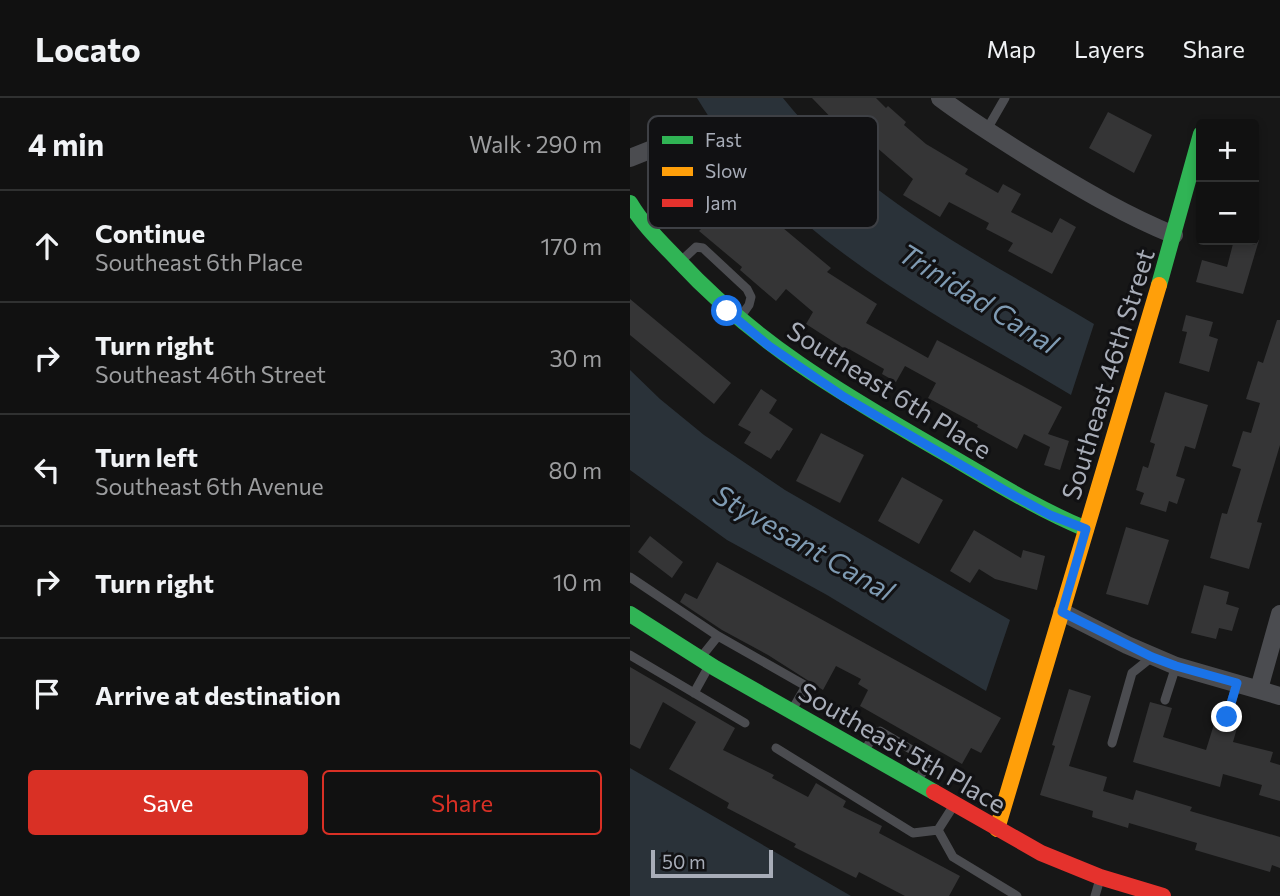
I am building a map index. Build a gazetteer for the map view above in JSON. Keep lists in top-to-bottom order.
{
  "streets": {
    "street": ["Southeast 46th Street", "Southeast 6th Place", "Southeast 5th Place"]
  },
  "crossings": [
    ["Southeast 46th Street", "Southeast 6th Place"],
    ["Southeast 46th Street", "Southeast 5th Place"]
  ],
  "water": ["Trinidad Canal", "Styvesant Canal"],
  "legend": ["Fast", "Slow", "Jam"],
  "scale_bar": "50 m",
  "page": {
    "header": "Locato",
    "nav": ["Map", "Layers", "Share"],
    "heading": ["4 min", "Walk · 290 m"],
    "map_buttons": ["+", "−"],
    "list": [
      ["Continue", "Southeast 6th Place", "170 m"],
      ["Turn right", "Southeast 46th Street", "30 m"],
      ["Turn left", "Southeast 6th Avenue", "80 m"],
      ["Turn right", "10 m"],
      "Arrive at destination"
    ],
    "buttons": ["Save", "Share"],
    "scale": "50 m"
  }
}
